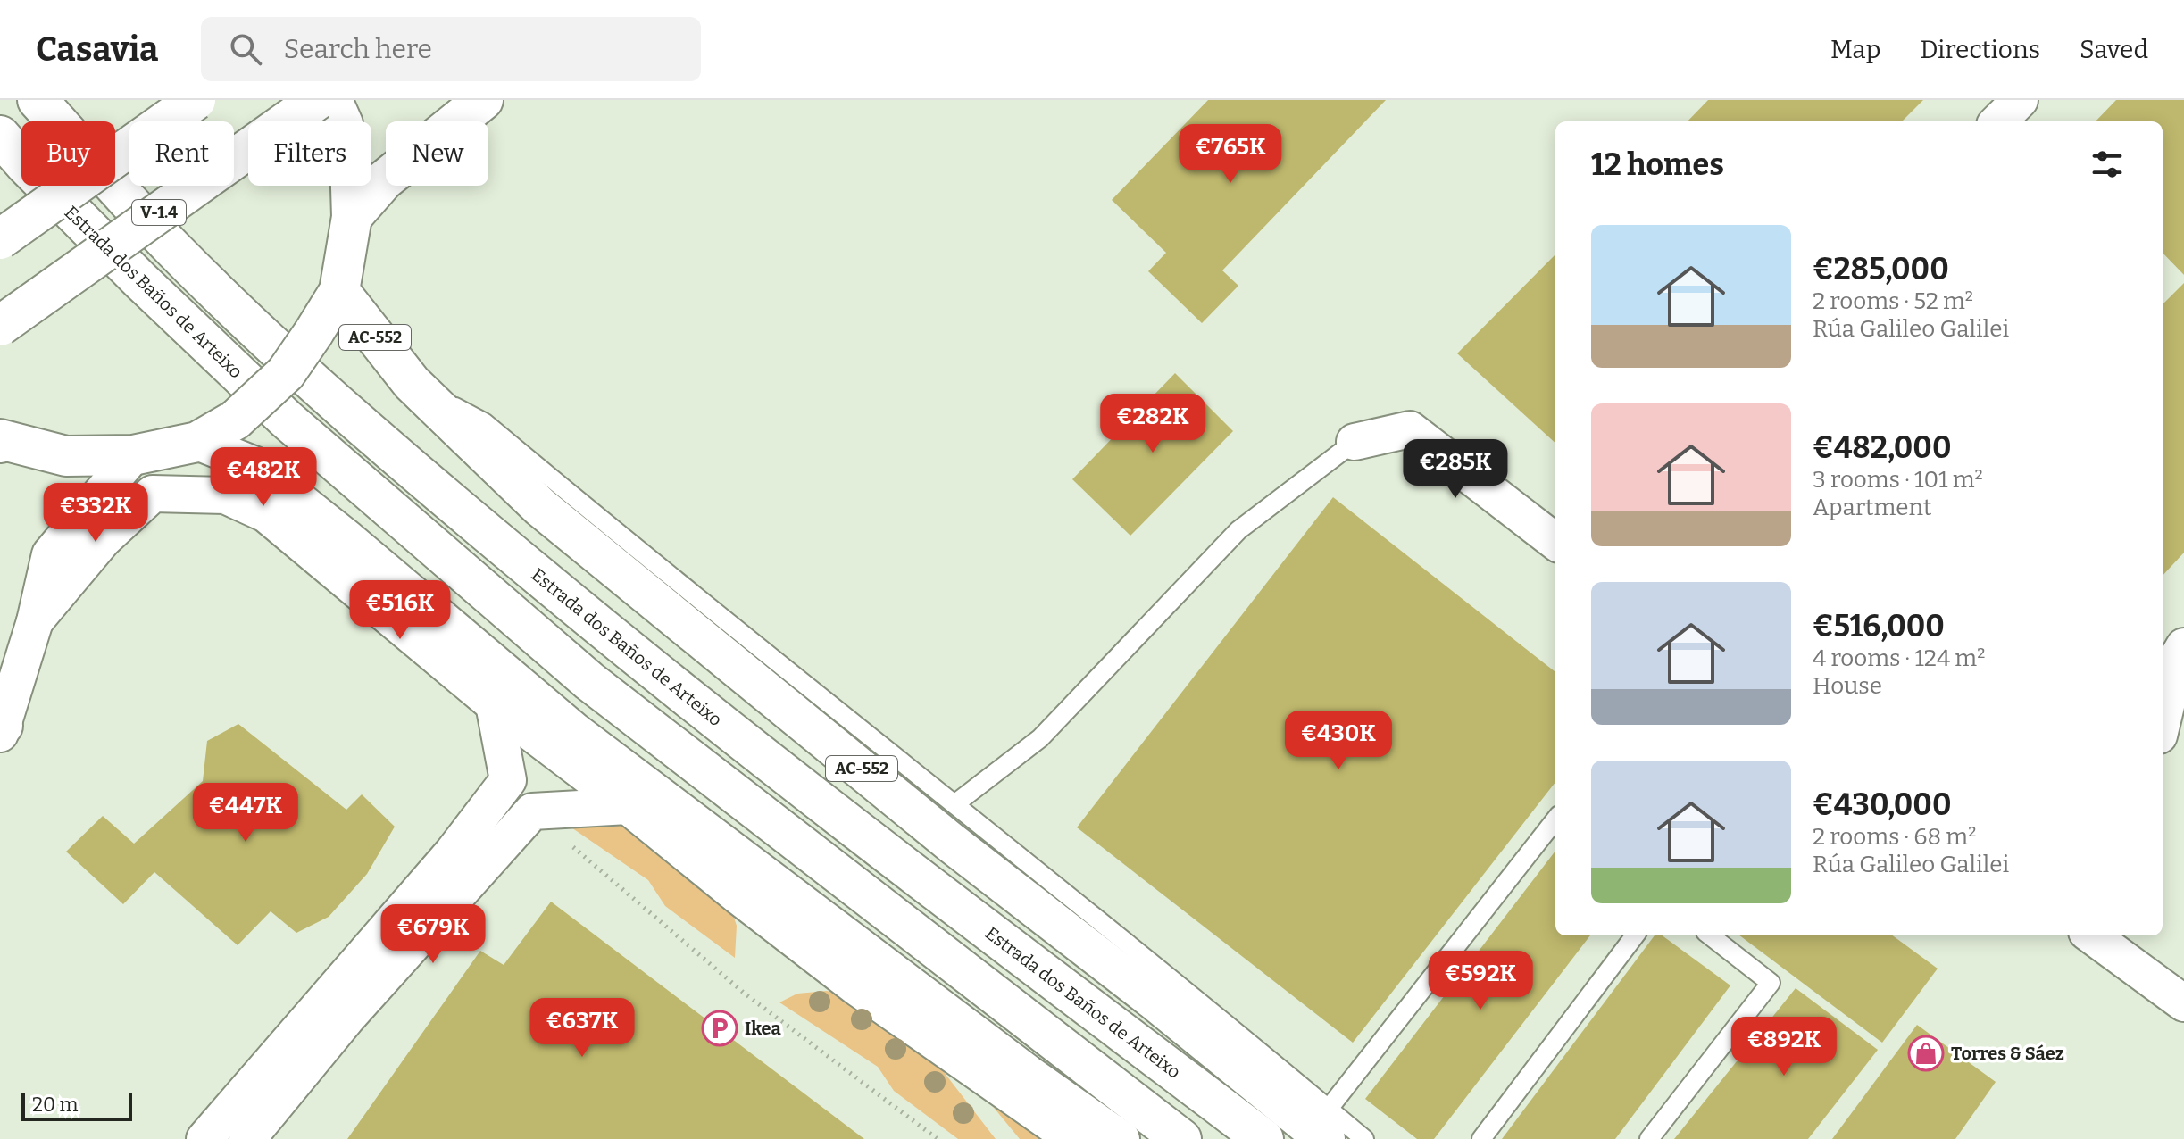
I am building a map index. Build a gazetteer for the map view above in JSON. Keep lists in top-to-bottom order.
{
  "streets": {
    "main road": ["V-1.4", "Estrada dos Baños de Arteixo", "AC-552"]
  },
  "places": {
    "parking": ["Ikea"],
    "shop": ["Torres & Sáez"]
  },
  "scale_bar": "20 m",
  "page": {
    "header": "Casavia",
    "search": "Search here",
    "nav": ["Map", "Directions", "Saved"],
    "chip": [
      "Buy",
      "Rent",
      "Filters",
      "New"
    ],
    "heading": "12 homes",
    "price": [
      "€765K",
      "€282K",
      "€285K",
      "€482K",
      "€332K",
      "€516K",
      "€430K",
      "€447K",
      "€679K",
      "€592K",
      "€637K",
      "€892K"
    ],
    "list": [
      {
        "name": "€285,000",
        "note": "2 rooms · 52 m² · Rúa Galileo Galilei"
      },
      {
        "name": "€482,000",
        "note": "3 rooms · 101 m² · Apartment"
      },
      {
        "name": "€516,000",
        "note": "4 rooms · 124 m² · House"
      },
      {
        "name": "€430,000",
        "note": "2 rooms · 68 m² · Rúa Galileo Galilei"
      }
    ],
    "scale": "20 m"
  }
}
